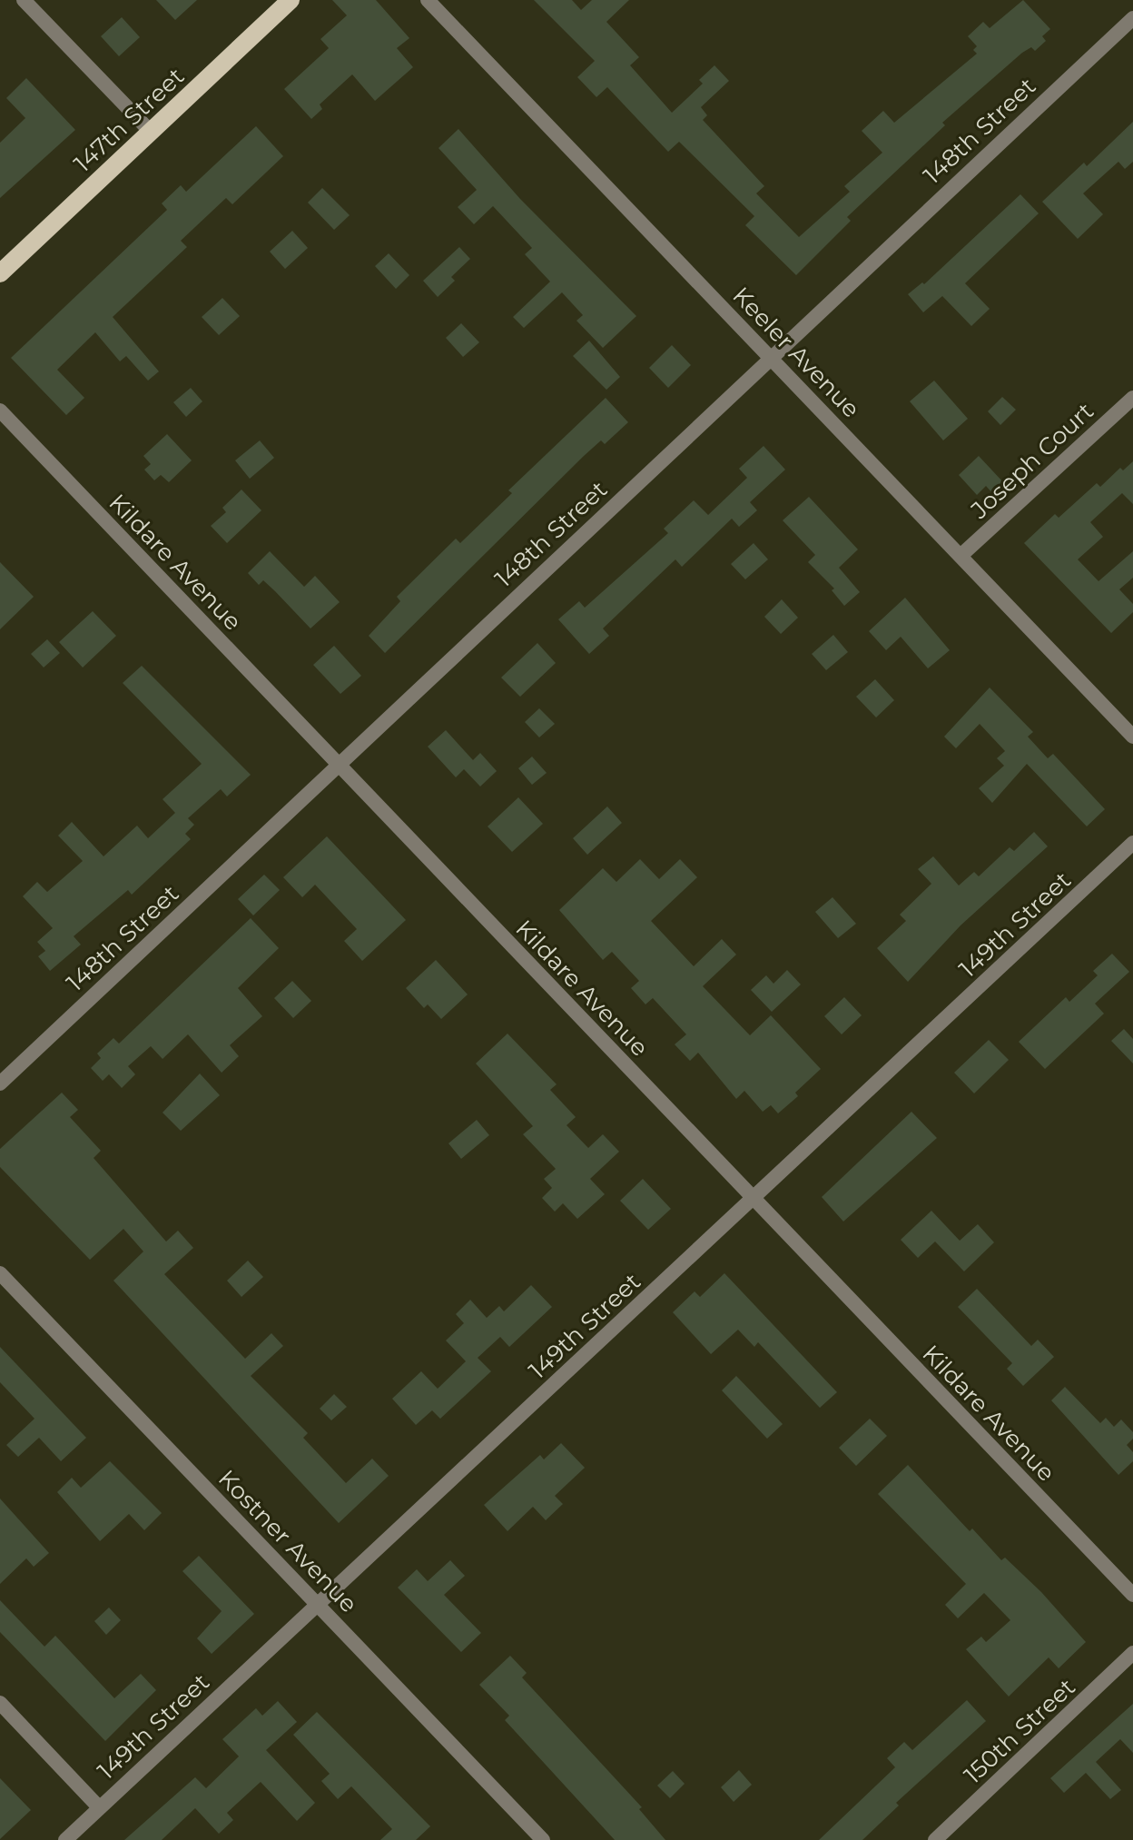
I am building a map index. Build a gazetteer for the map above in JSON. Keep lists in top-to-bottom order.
{
  "streets": {
    "main road": ["147th Street"],
    "street": [
      "148th Street",
      "Keeler Avenue",
      "Joseph Court",
      "Kildare Avenue",
      "149th Street",
      "Kostner Avenue",
      "150th Street"
    ]
  },
  "crossings": [
    ["148th Street", "Keeler Avenue"],
    ["148th Street", "Kildare Avenue"],
    ["Keeler Avenue", "Joseph Court"],
    ["Kildare Avenue", "149th Street"],
    ["149th Street", "Kostner Avenue"]
  ]
}
